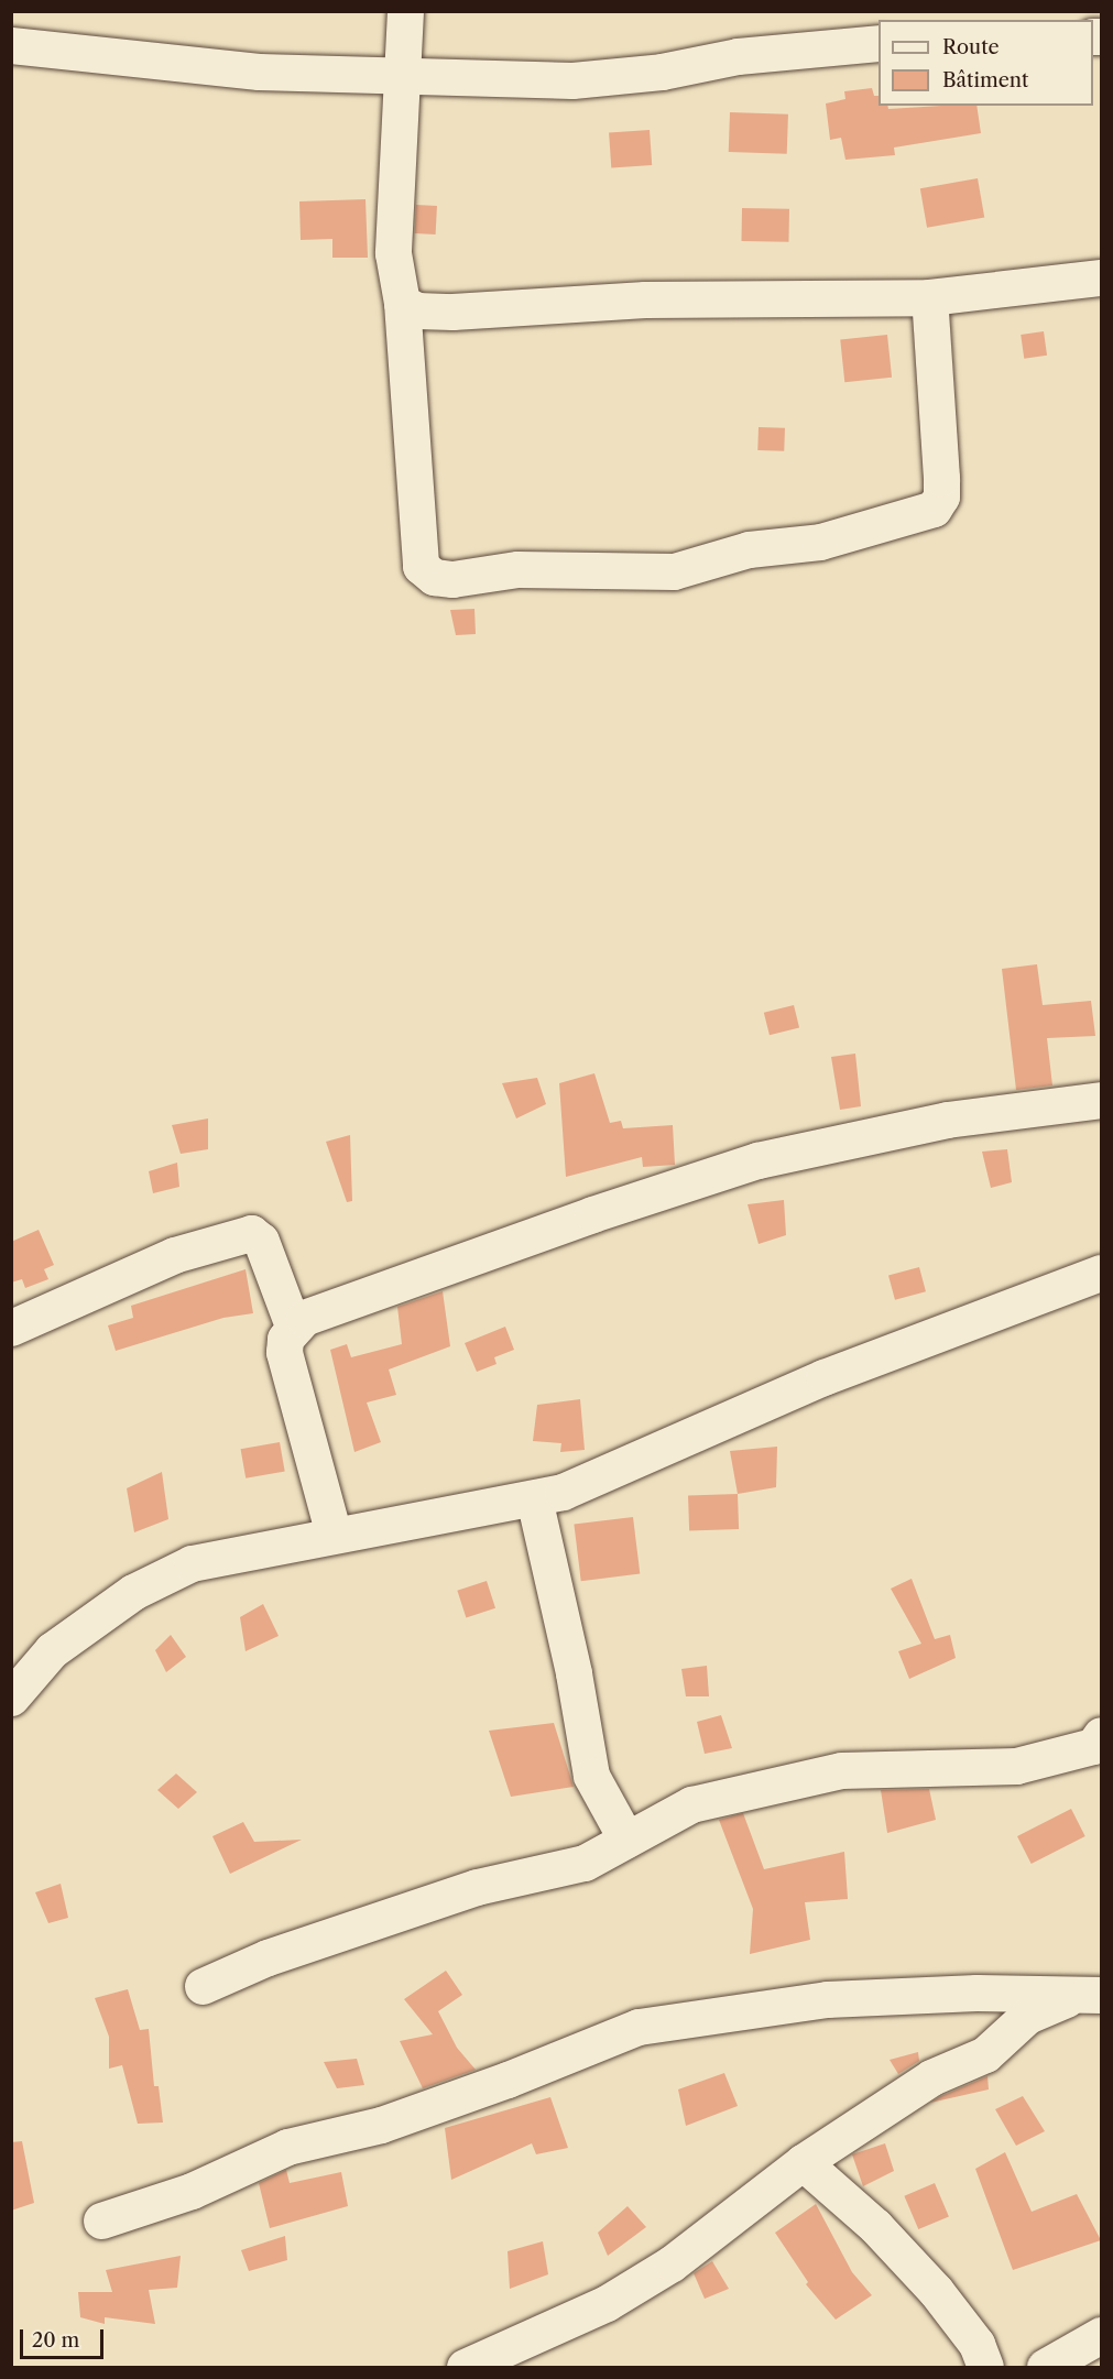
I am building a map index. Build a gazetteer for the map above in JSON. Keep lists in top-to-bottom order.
{
  "legend": ["Route", "Bâtiment"],
  "scale_bar": "20 m"
}
